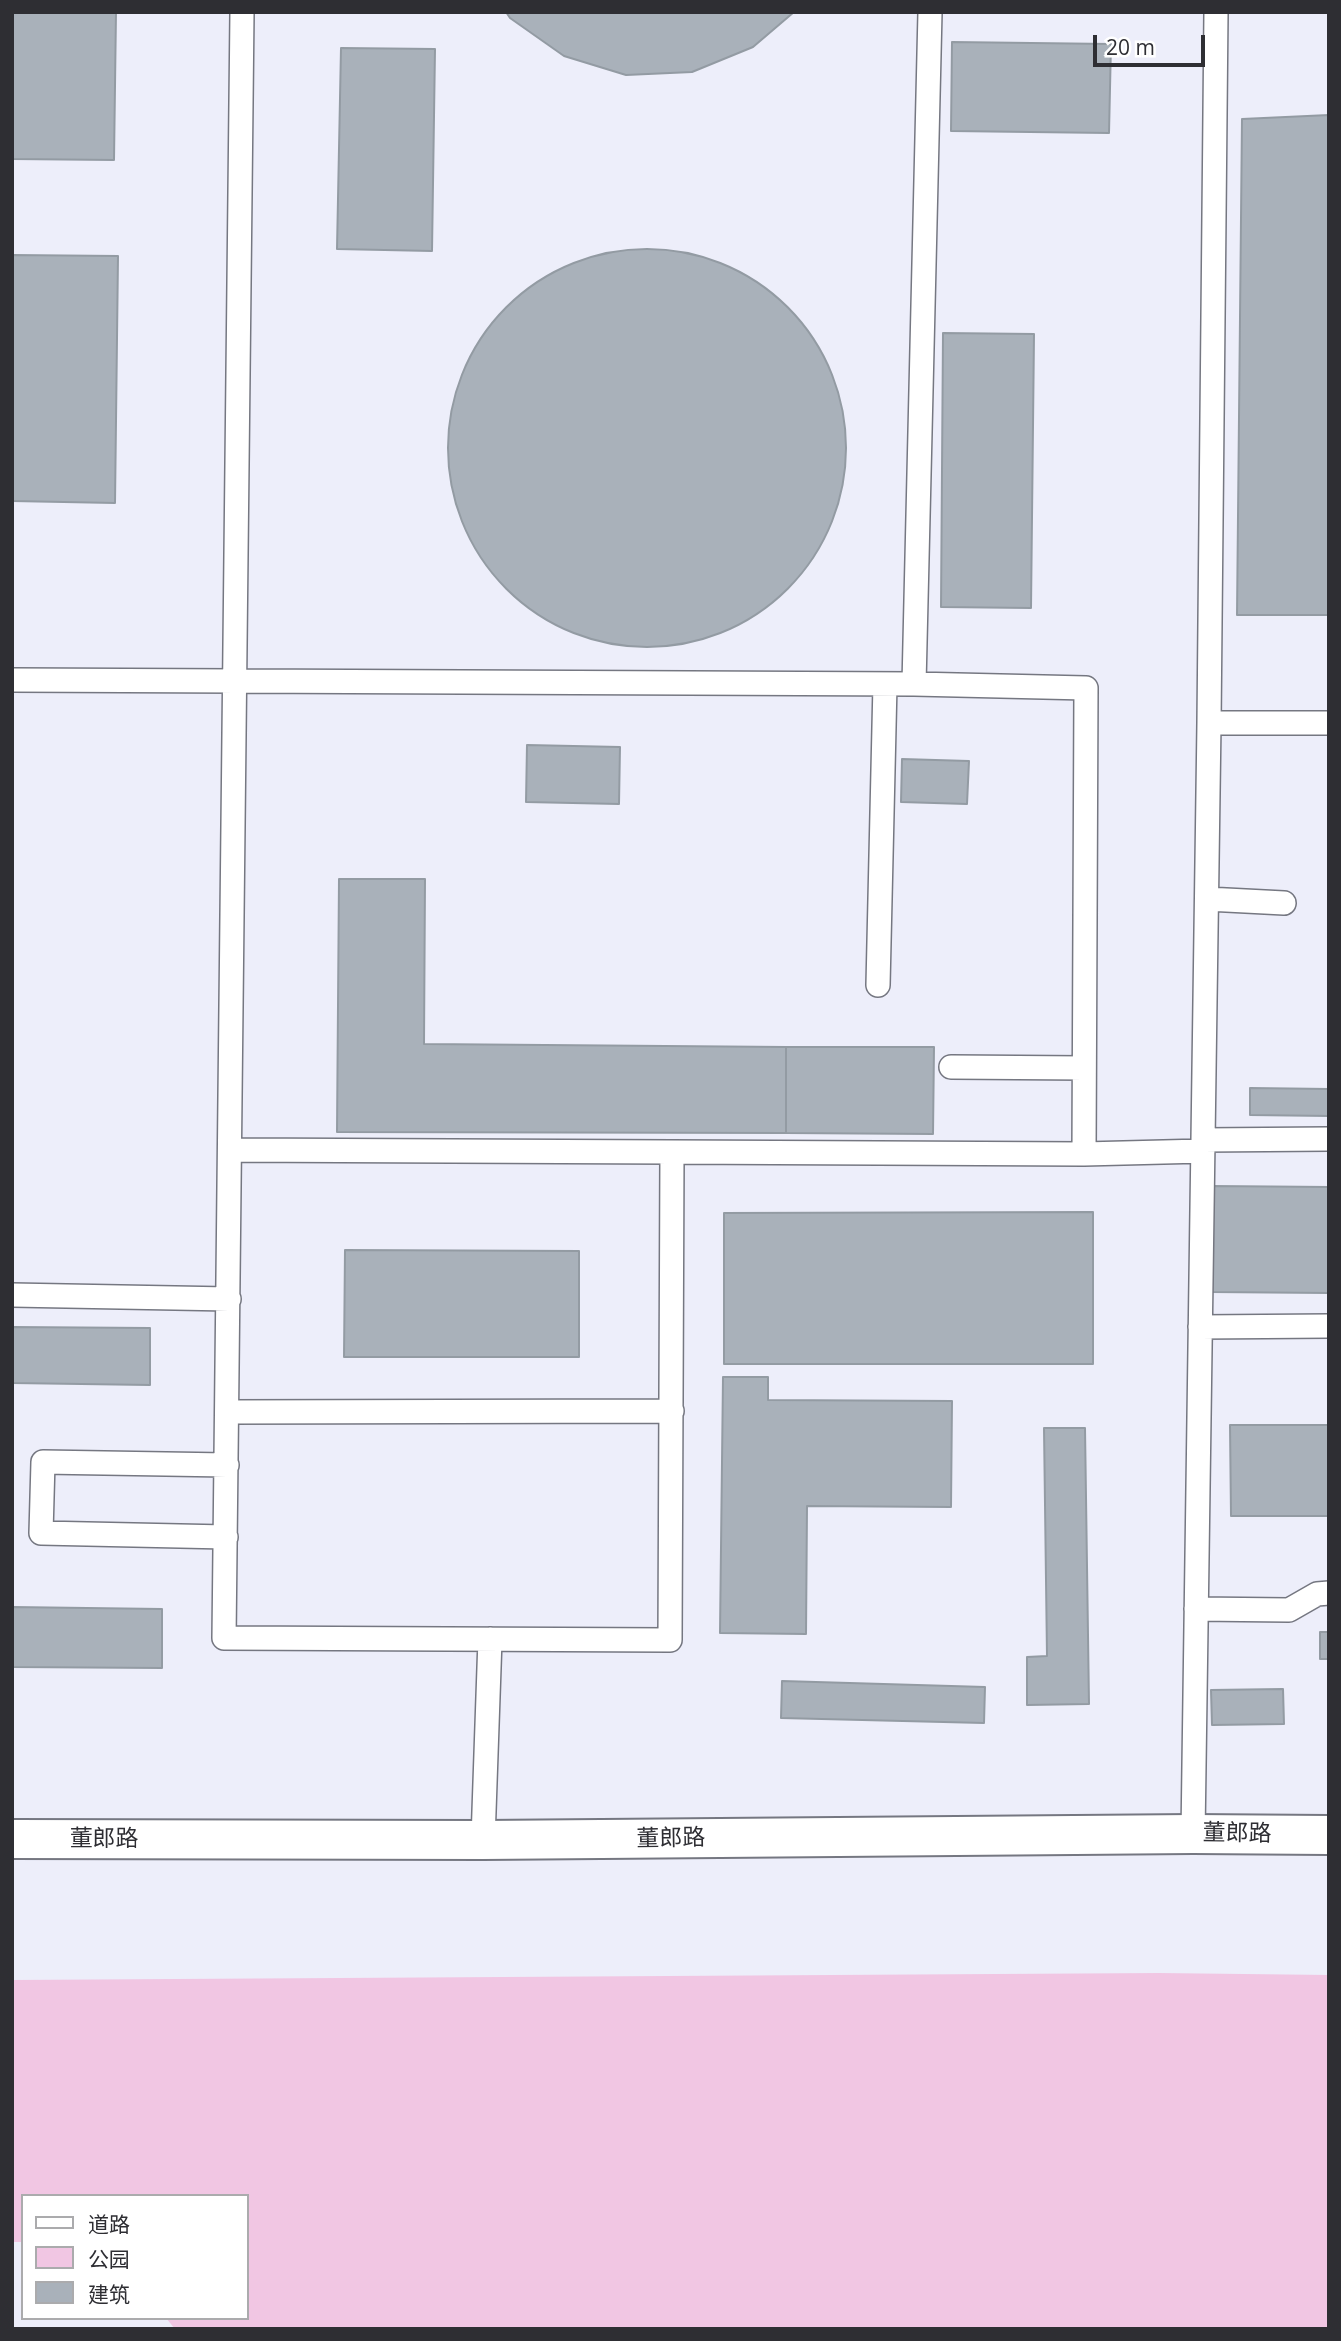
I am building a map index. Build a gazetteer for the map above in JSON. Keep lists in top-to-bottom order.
{
  "streets": {
    "main road": ["董郎路"]
  },
  "legend": ["道路", "公园", "建筑"],
  "scale_bar": "20 m"
}
